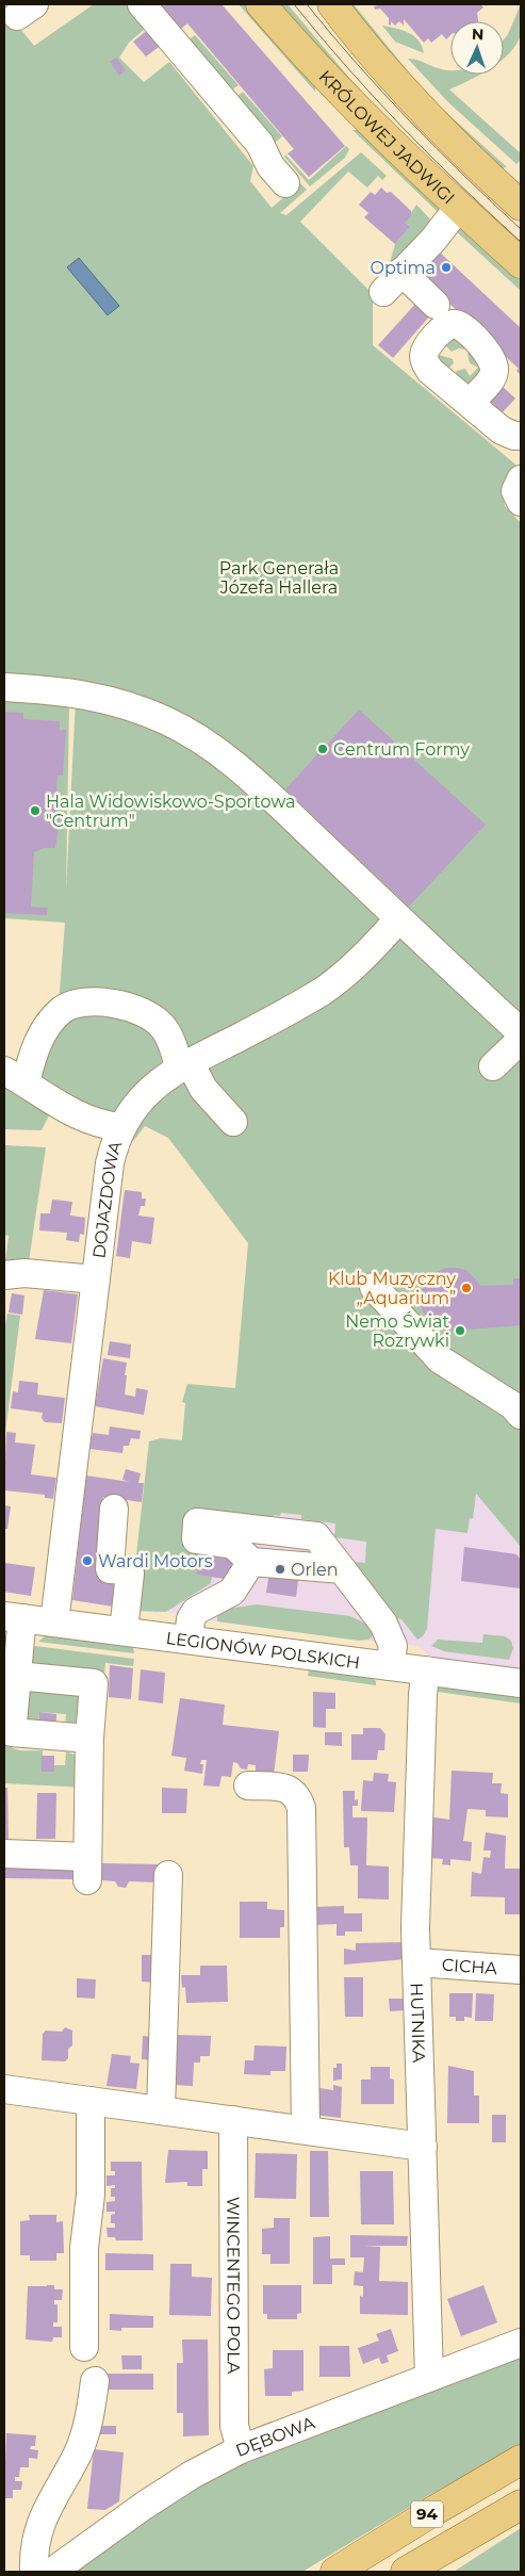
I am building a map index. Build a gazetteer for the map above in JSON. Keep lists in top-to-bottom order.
{
  "streets": {
    "main road": ["KRÓLOWEJ JADWIGI", "94"],
    "street": [
      "DOJAZDOWA",
      "LEGIONÓW POLSKICH",
      "CICHA",
      "HUTNIKA",
      "WINCENTEGO POLA",
      "DĘBOWA"
    ]
  },
  "crossings": [
    ["DOJAZDOWA", "LEGIONÓW POLSKICH"],
    ["LEGIONÓW POLSKICH", "HUTNIKA"],
    ["CICHA", "HUTNIKA"],
    ["HUTNIKA", "DĘBOWA"],
    ["WINCENTEGO POLA", "DĘBOWA"]
  ],
  "parks": ["Park Generała Józefa Hallera"],
  "places": [
    "Optima",
    "Centrum Formy",
    "Hala Widowiskowo-Sportowa \"Centrum\"",
    "Klub Muzyczny „Aquarium”",
    "Nemo Świat Rozrywki",
    "Wardi Motors",
    "Orlen"
  ],
  "north": "top"
}
